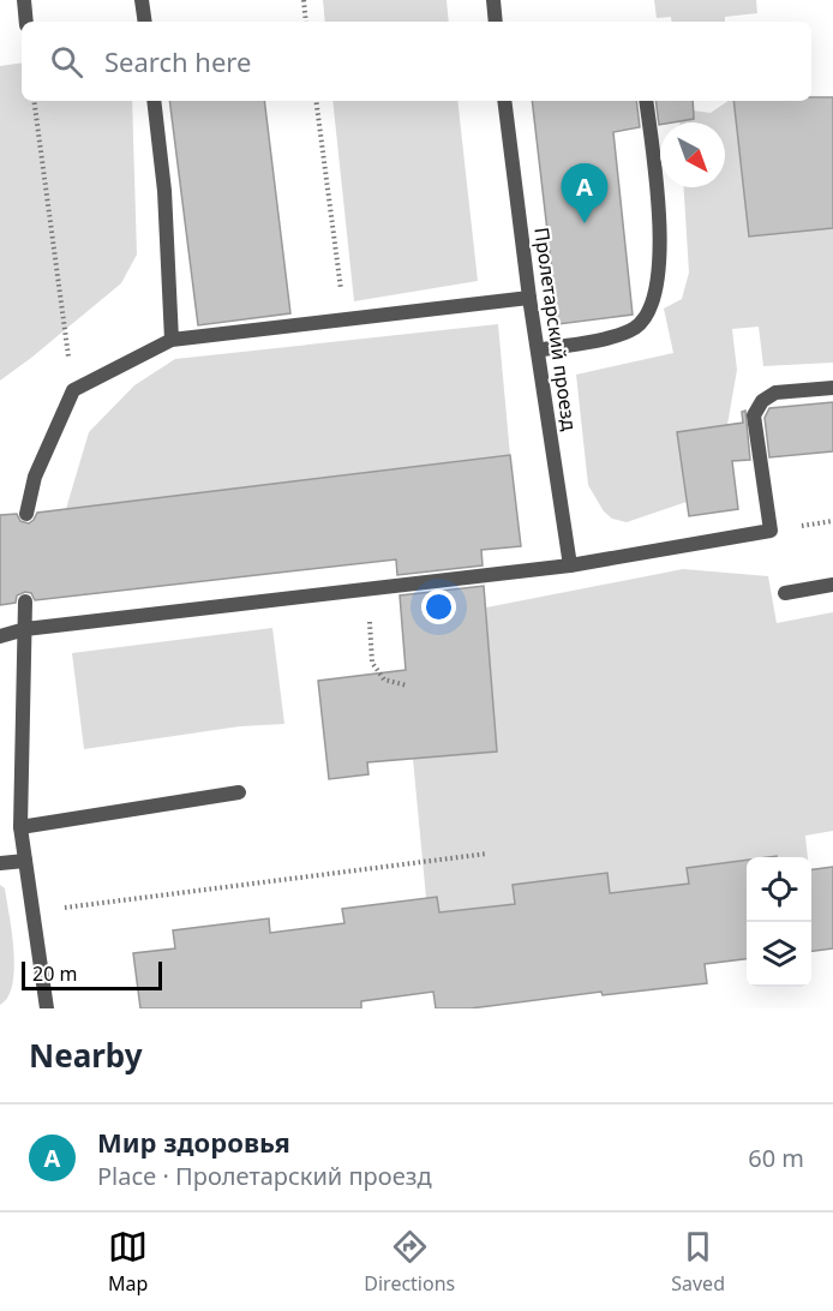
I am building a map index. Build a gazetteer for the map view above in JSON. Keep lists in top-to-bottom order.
{
  "streets": {
    "street": ["Пролетарский проезд"]
  },
  "scale_bar": "20 m",
  "north": "bottom right",
  "page": {
    "search": "Search here",
    "pins": "A",
    "scale": "20 m",
    "heading": "Nearby",
    "list": [
      {
        "mark": "A",
        "name": "Мир здоровья",
        "note": "Place · Пролетарский проезд",
        "value": "60 m"
      }
    ],
    "nav": ["Map", "Directions", "Saved"]
  }
}
